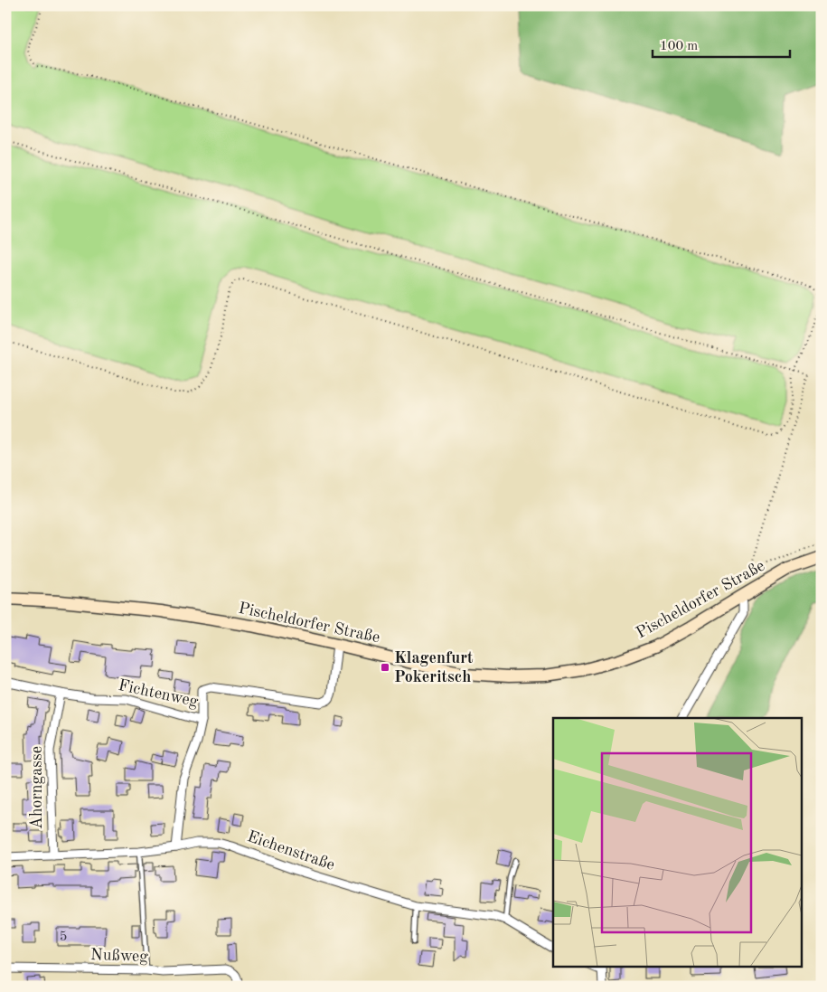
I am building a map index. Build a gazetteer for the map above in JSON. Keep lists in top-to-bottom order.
{
  "streets": {
    "main road": ["Pischeldorfer Straße"],
    "street": [
      "Fichtenweg",
      "Ahorngasse",
      "Eichenstraße",
      "Nußweg"
    ]
  },
  "crossings": [
    ["Pischeldorfer Straße", "Fichtenweg"],
    ["Fichtenweg", "Ahorngasse"],
    ["Ahorngasse", "Eichenstraße"]
  ],
  "places": {
    "transit": ["Klagenfurt Pokeritsch"]
  },
  "house_numbers": ["5"],
  "scale_bar": "100 m"
}
